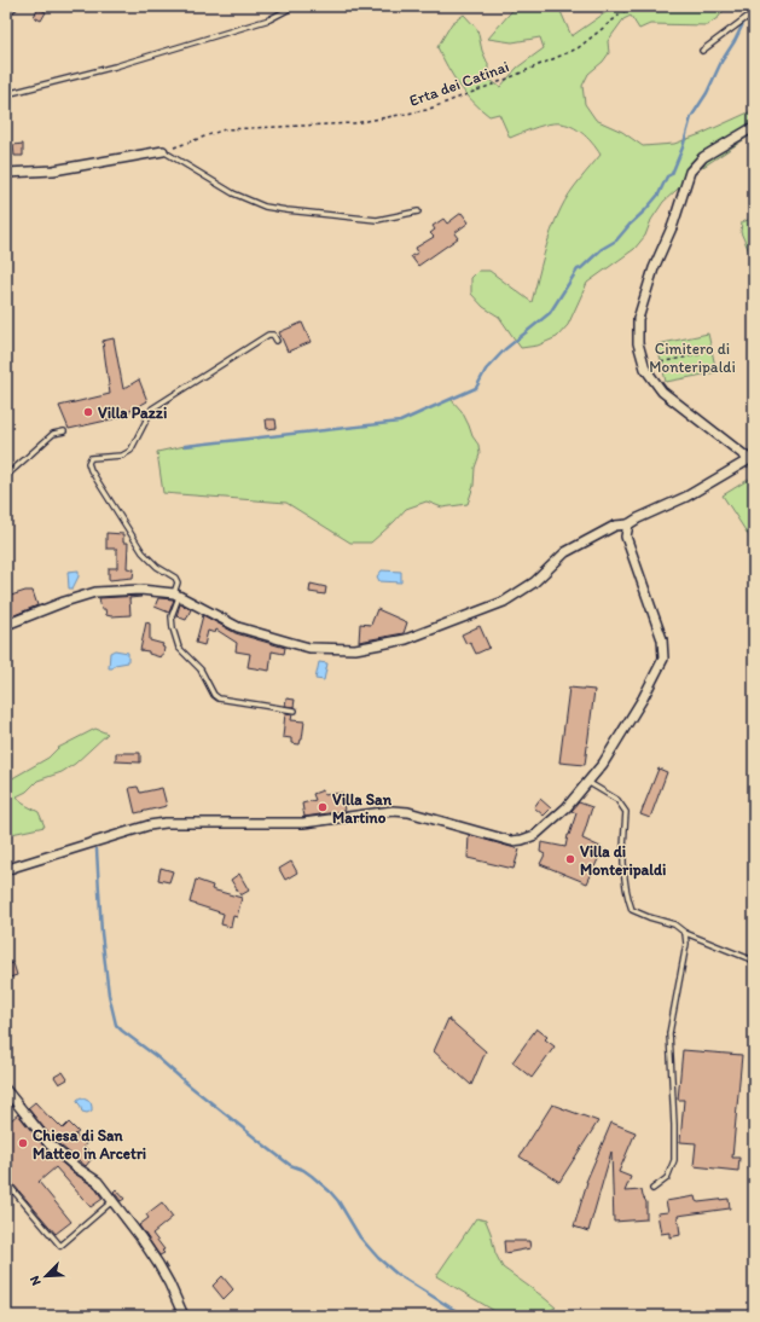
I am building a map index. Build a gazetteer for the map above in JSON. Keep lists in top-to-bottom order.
{
  "streets": {
    "path": ["Erta dei Catinai"]
  },
  "parks": ["Cimitero di Monteripaldi"],
  "places": [
    "Villa Pazzi",
    "Villa San Martino",
    "Villa di Monteripaldi",
    "Chiesa di San Matteo in Arcetri"
  ],
  "north": "bottom left"
}
